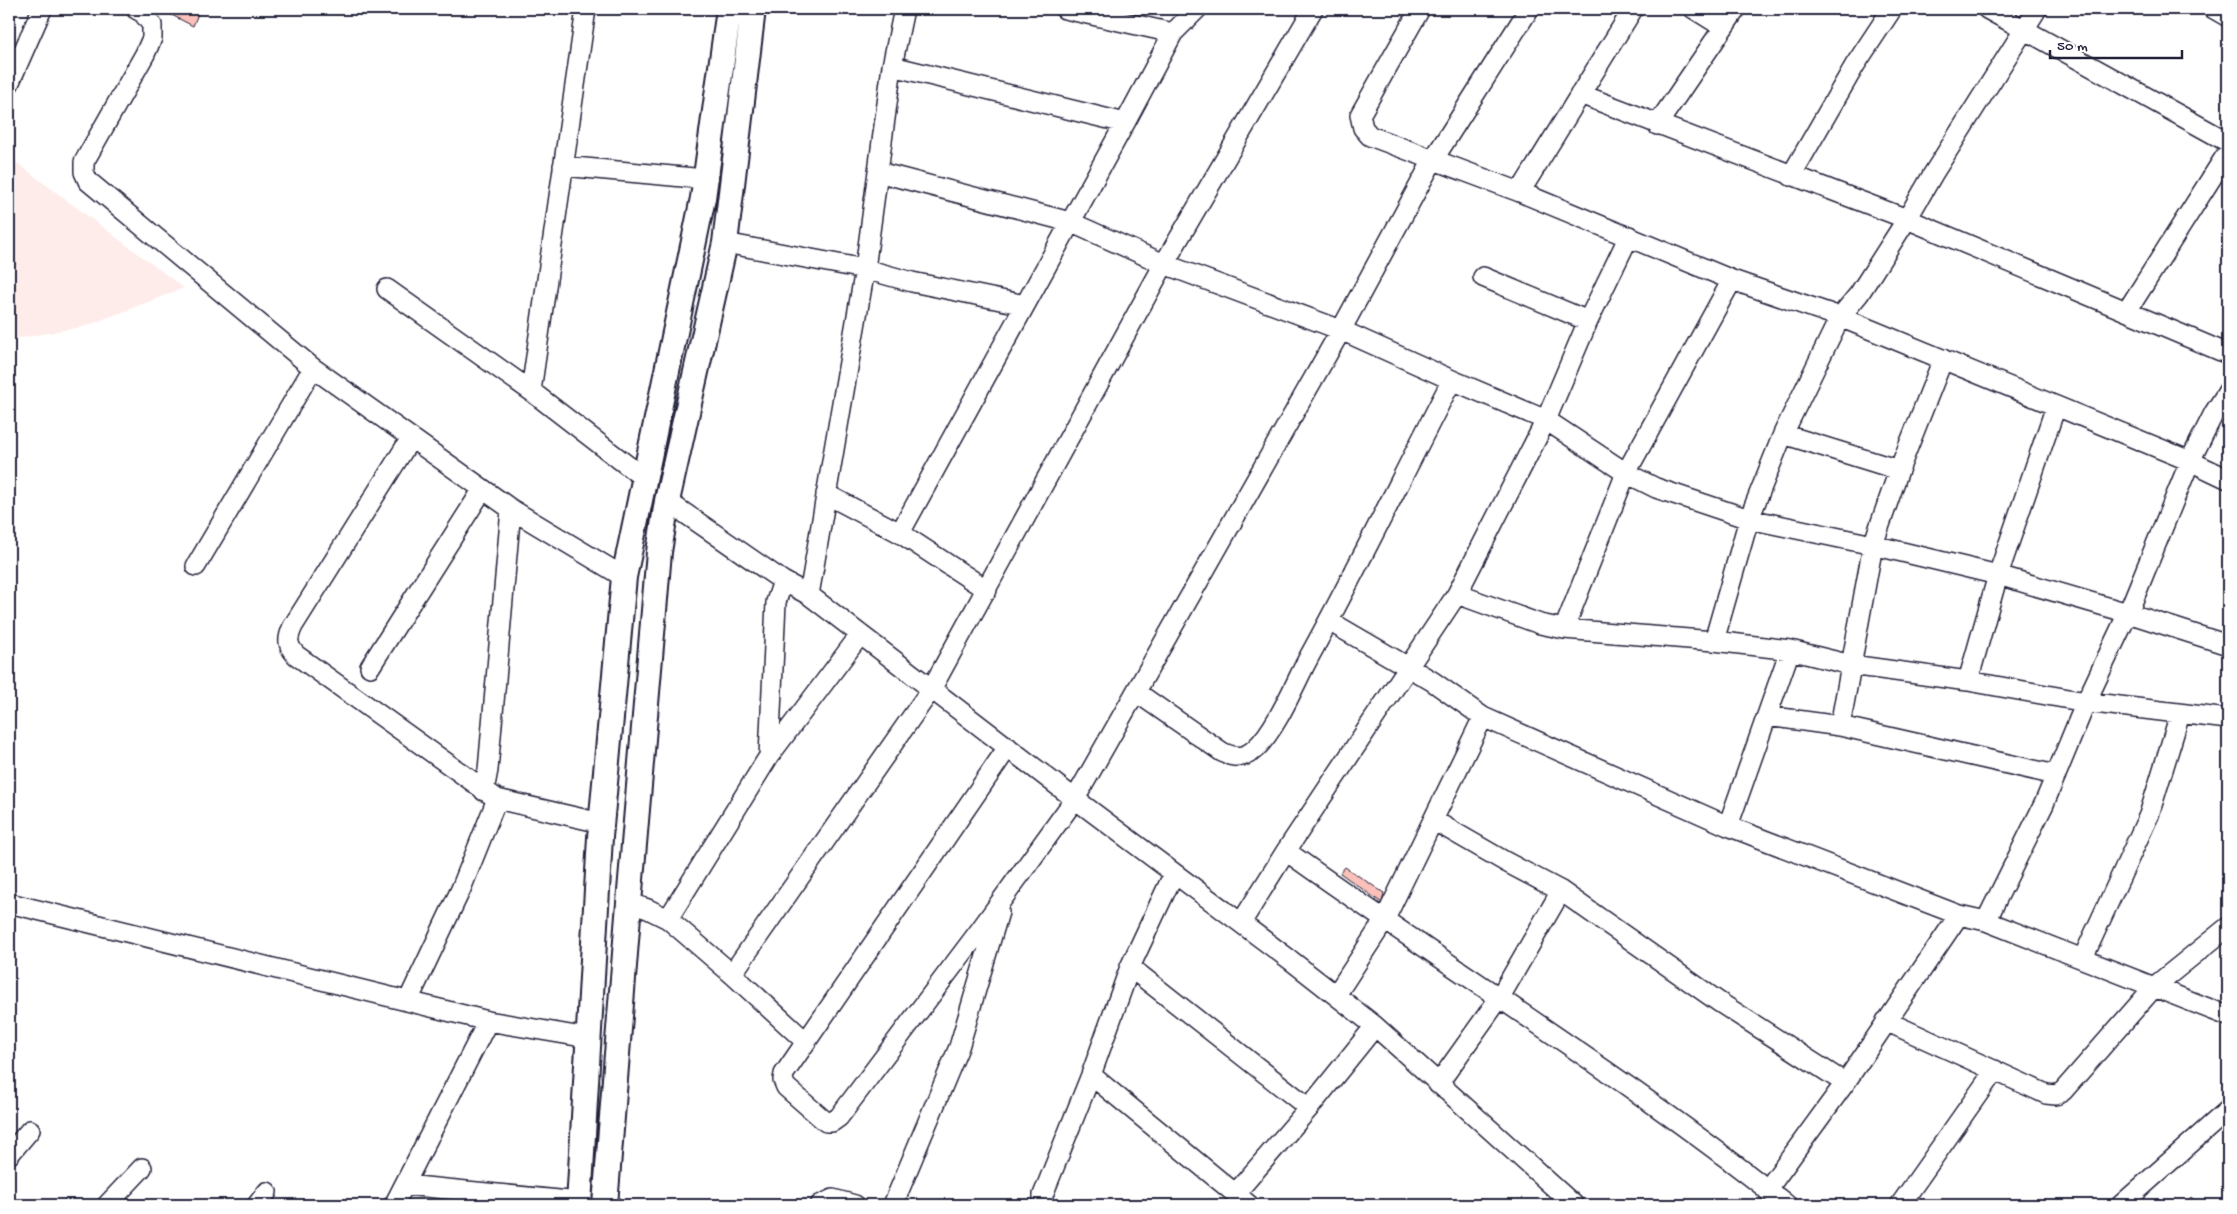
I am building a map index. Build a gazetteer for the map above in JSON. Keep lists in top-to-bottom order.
{
  "scale_bar": "50 m"
}
